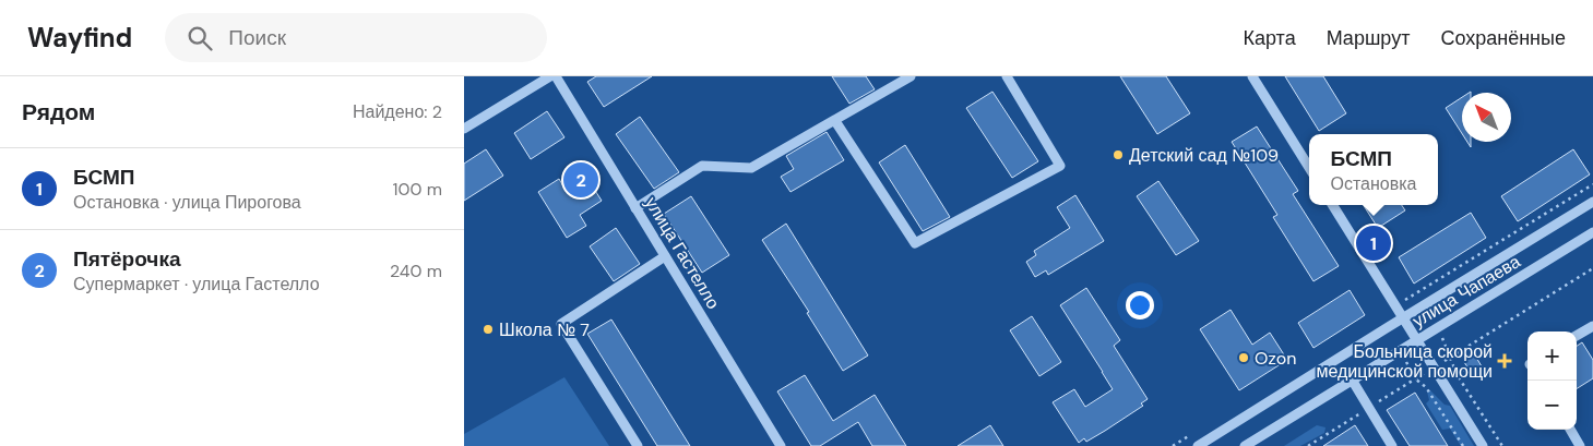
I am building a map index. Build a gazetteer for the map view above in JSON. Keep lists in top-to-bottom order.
{
  "streets": {
    "street": ["улица Гастелло", "улица Чапаева"]
  },
  "places": {
    "other": ["Детский сад №109", "Школа № 7", "Ozon"],
    "health": ["Больница скорой медицинской помощи"]
  },
  "north": "top left",
  "page": {
    "header": "Wayfind",
    "search": "Поиск",
    "nav": ["Карта", "Маршрут", "Сохранённые"],
    "heading": ["Рядом", "Найдено: 2"],
    "popup": ["БСМП", "Остановка"],
    "list": [
      {
        "mark": "1",
        "name": "БСМП",
        "note": "Остановка · улица Пирогова",
        "value": "100 m"
      },
      {
        "mark": "2",
        "name": "Пятёрочка",
        "note": "Супермаркет · улица Гастелло",
        "value": "240 m"
      }
    ],
    "pins": ["2", "1"],
    "map_buttons": ["+", "−"]
  }
}
